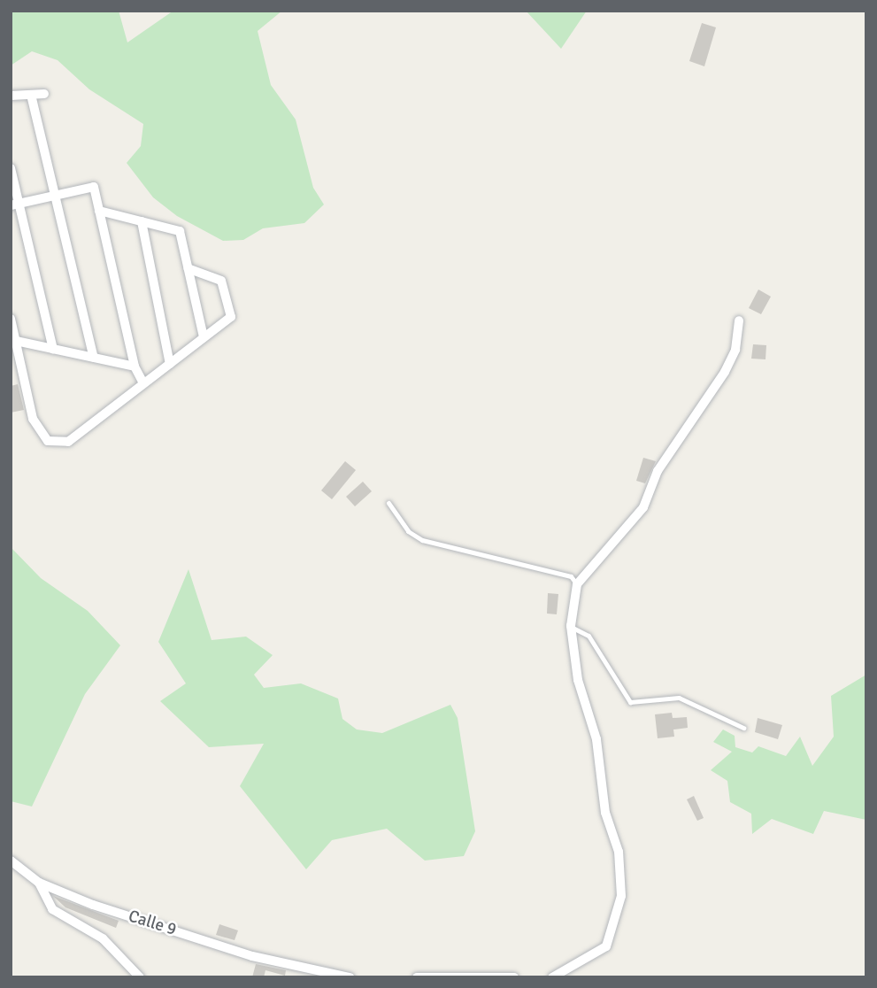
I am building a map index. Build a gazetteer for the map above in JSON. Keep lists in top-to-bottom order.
{
  "streets": {
    "street": ["Calle 9"]
  }
}
